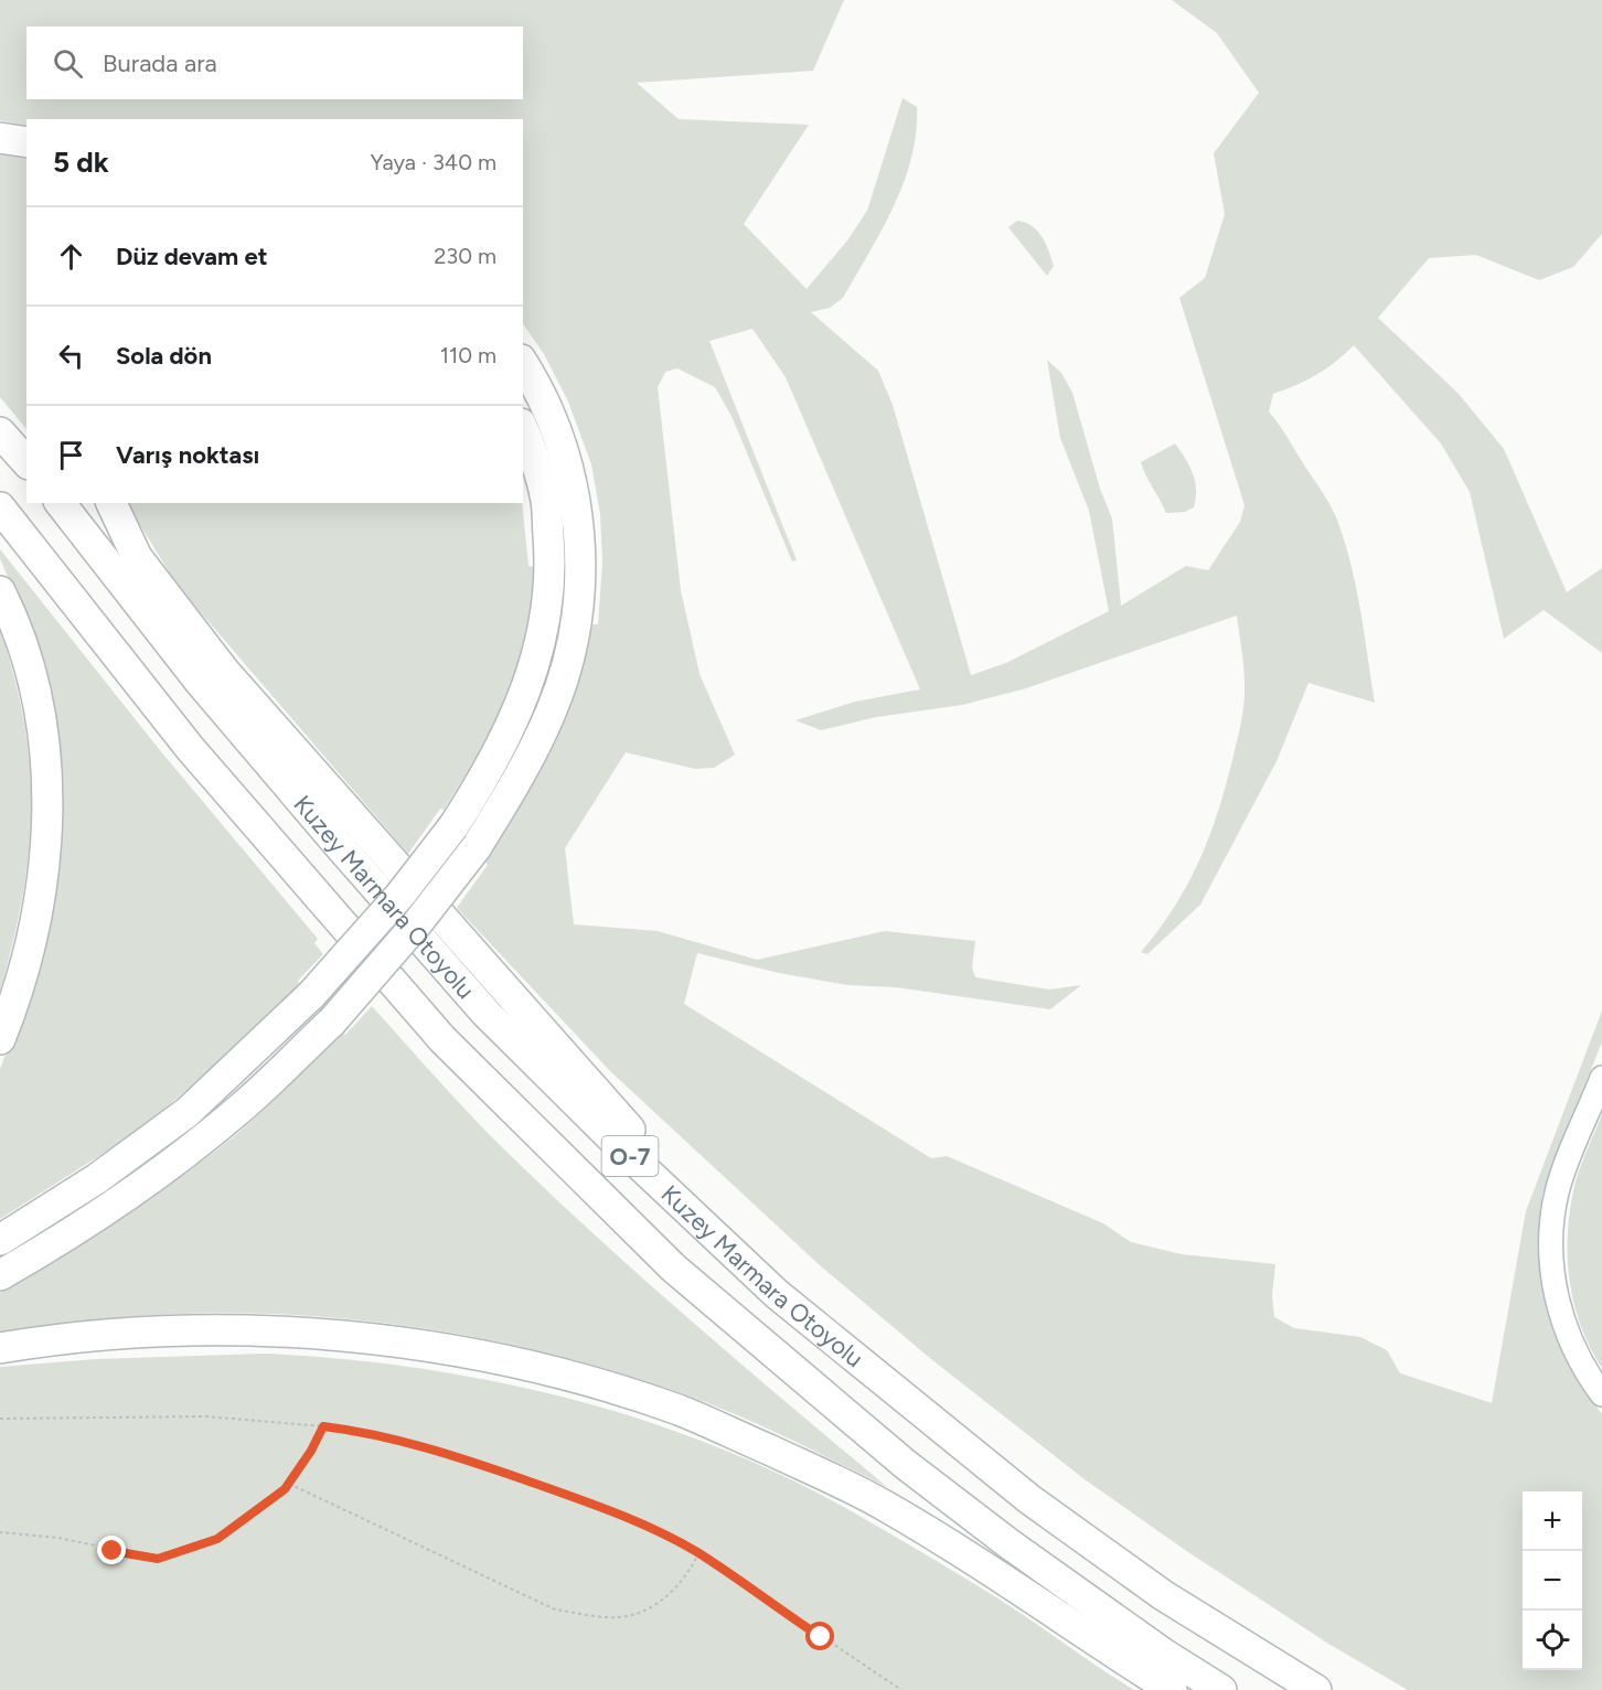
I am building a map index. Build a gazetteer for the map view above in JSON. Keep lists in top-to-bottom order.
{
  "streets": {
    "highway": ["Kuzey Marmara Otoyolu", "O-7"]
  },
  "page": {
    "search": "Burada ara",
    "heading": ["5 dk", "Yaya · 340 m"],
    "list": [
      ["Düz devam et", "230 m"],
      ["Sola dön", "110 m"],
      "Varış noktası"
    ],
    "map_buttons": ["+", "−"]
  }
}
